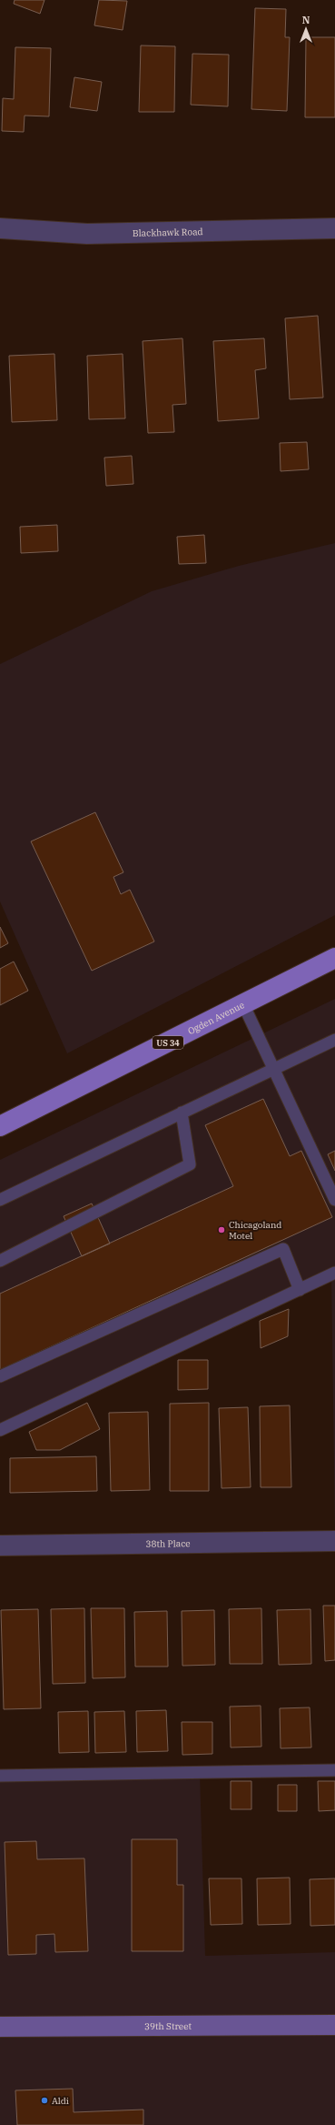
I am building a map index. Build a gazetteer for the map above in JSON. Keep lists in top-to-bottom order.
{
  "streets": {
    "main road": ["Ogden Avenue", "US 34", "39th Street"],
    "street": ["Blackhawk Road", "38th Place"]
  },
  "places": ["Chicagoland Motel", "Aldi"],
  "north": "top"
}
